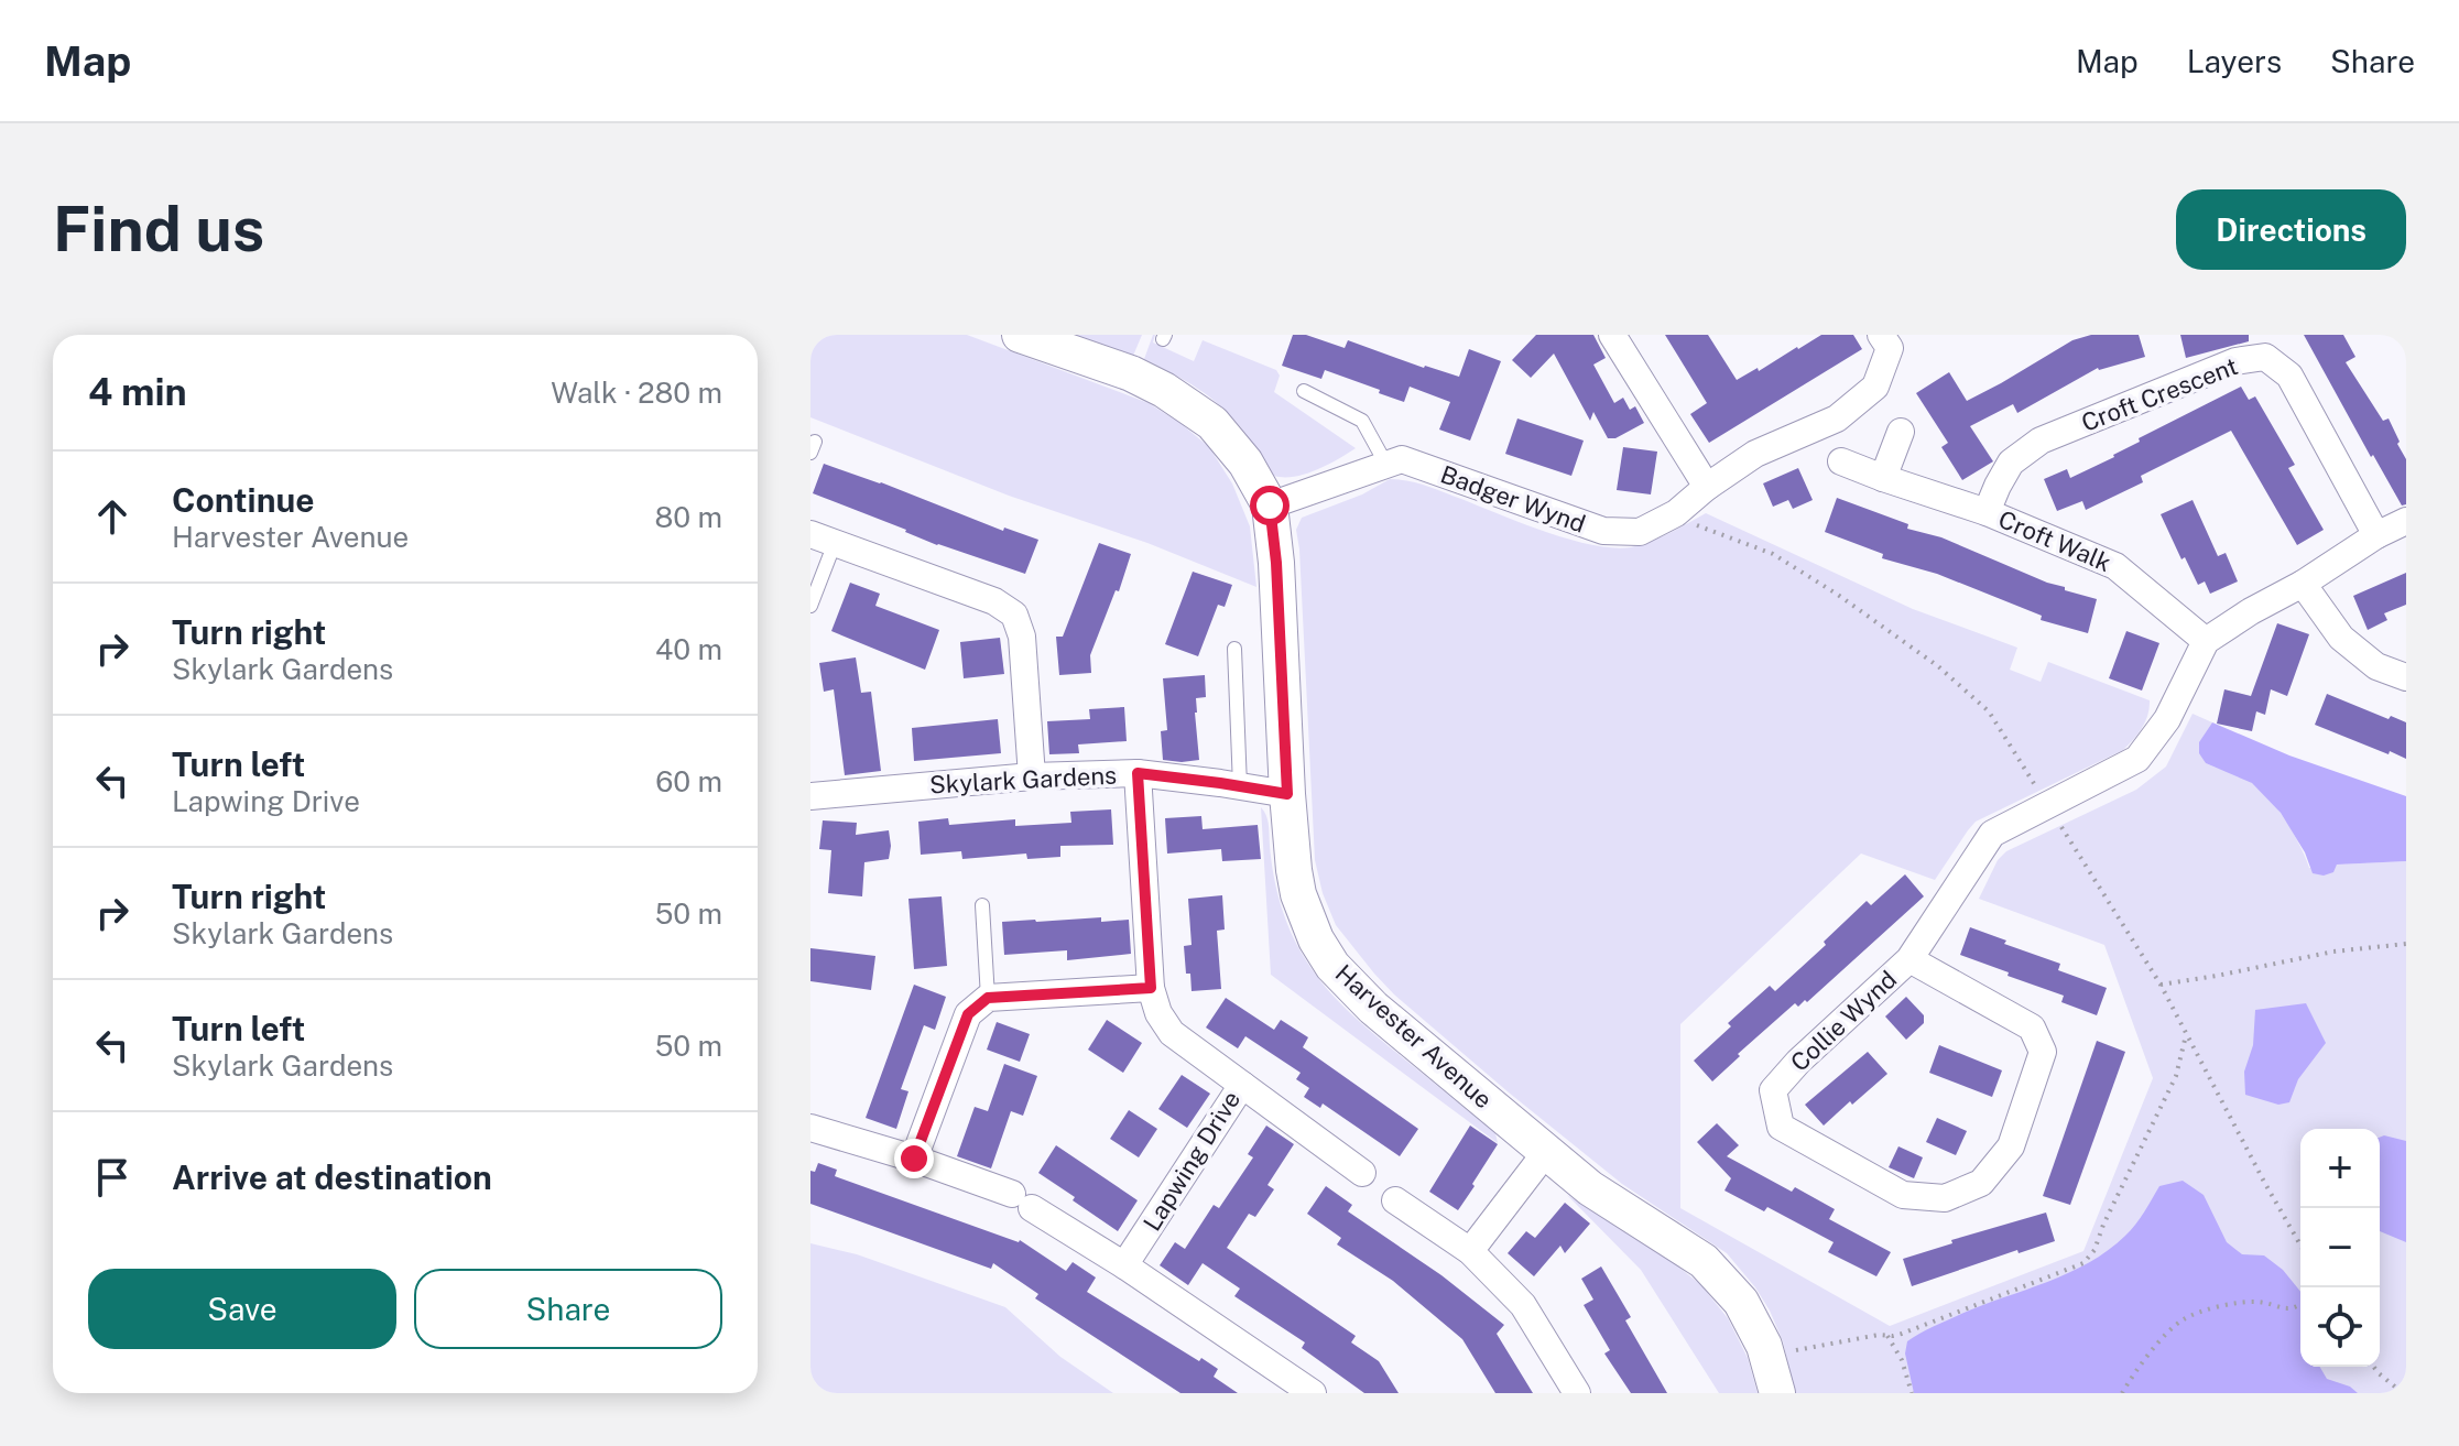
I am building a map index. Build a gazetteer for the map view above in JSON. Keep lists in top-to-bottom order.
{
  "streets": {
    "street": [
      "Croft Crescent",
      "Badger Wynd",
      "Croft Walk",
      "Skylark Gardens",
      "Collie Wynd",
      "Harvester Avenue",
      "Lapwing Drive"
    ]
  },
  "crossings": [
    ["Croft Crescent", "Croft Walk"],
    ["Badger Wynd", "Harvester Avenue"],
    ["Croft Walk", "Collie Wynd"],
    ["Skylark Gardens", "Harvester Avenue"],
    ["Skylark Gardens", "Lapwing Drive"]
  ],
  "page": {
    "header": "Map",
    "nav": ["Map", "Layers", "Share"],
    "buttons": [
      "Directions",
      ["Save", "Share"]
    ],
    "title": "Find us",
    "heading": ["4 min", "Walk · 280 m"],
    "list": [
      ["Continue", "Harvester Avenue", "80 m"],
      ["Turn right", "Skylark Gardens", "40 m"],
      ["Turn left", "Lapwing Drive", "60 m"],
      ["Turn right", "Skylark Gardens", "50 m"],
      ["Turn left", "Skylark Gardens", "50 m"],
      "Arrive at destination"
    ],
    "map_buttons": ["+", "−"]
  }
}
